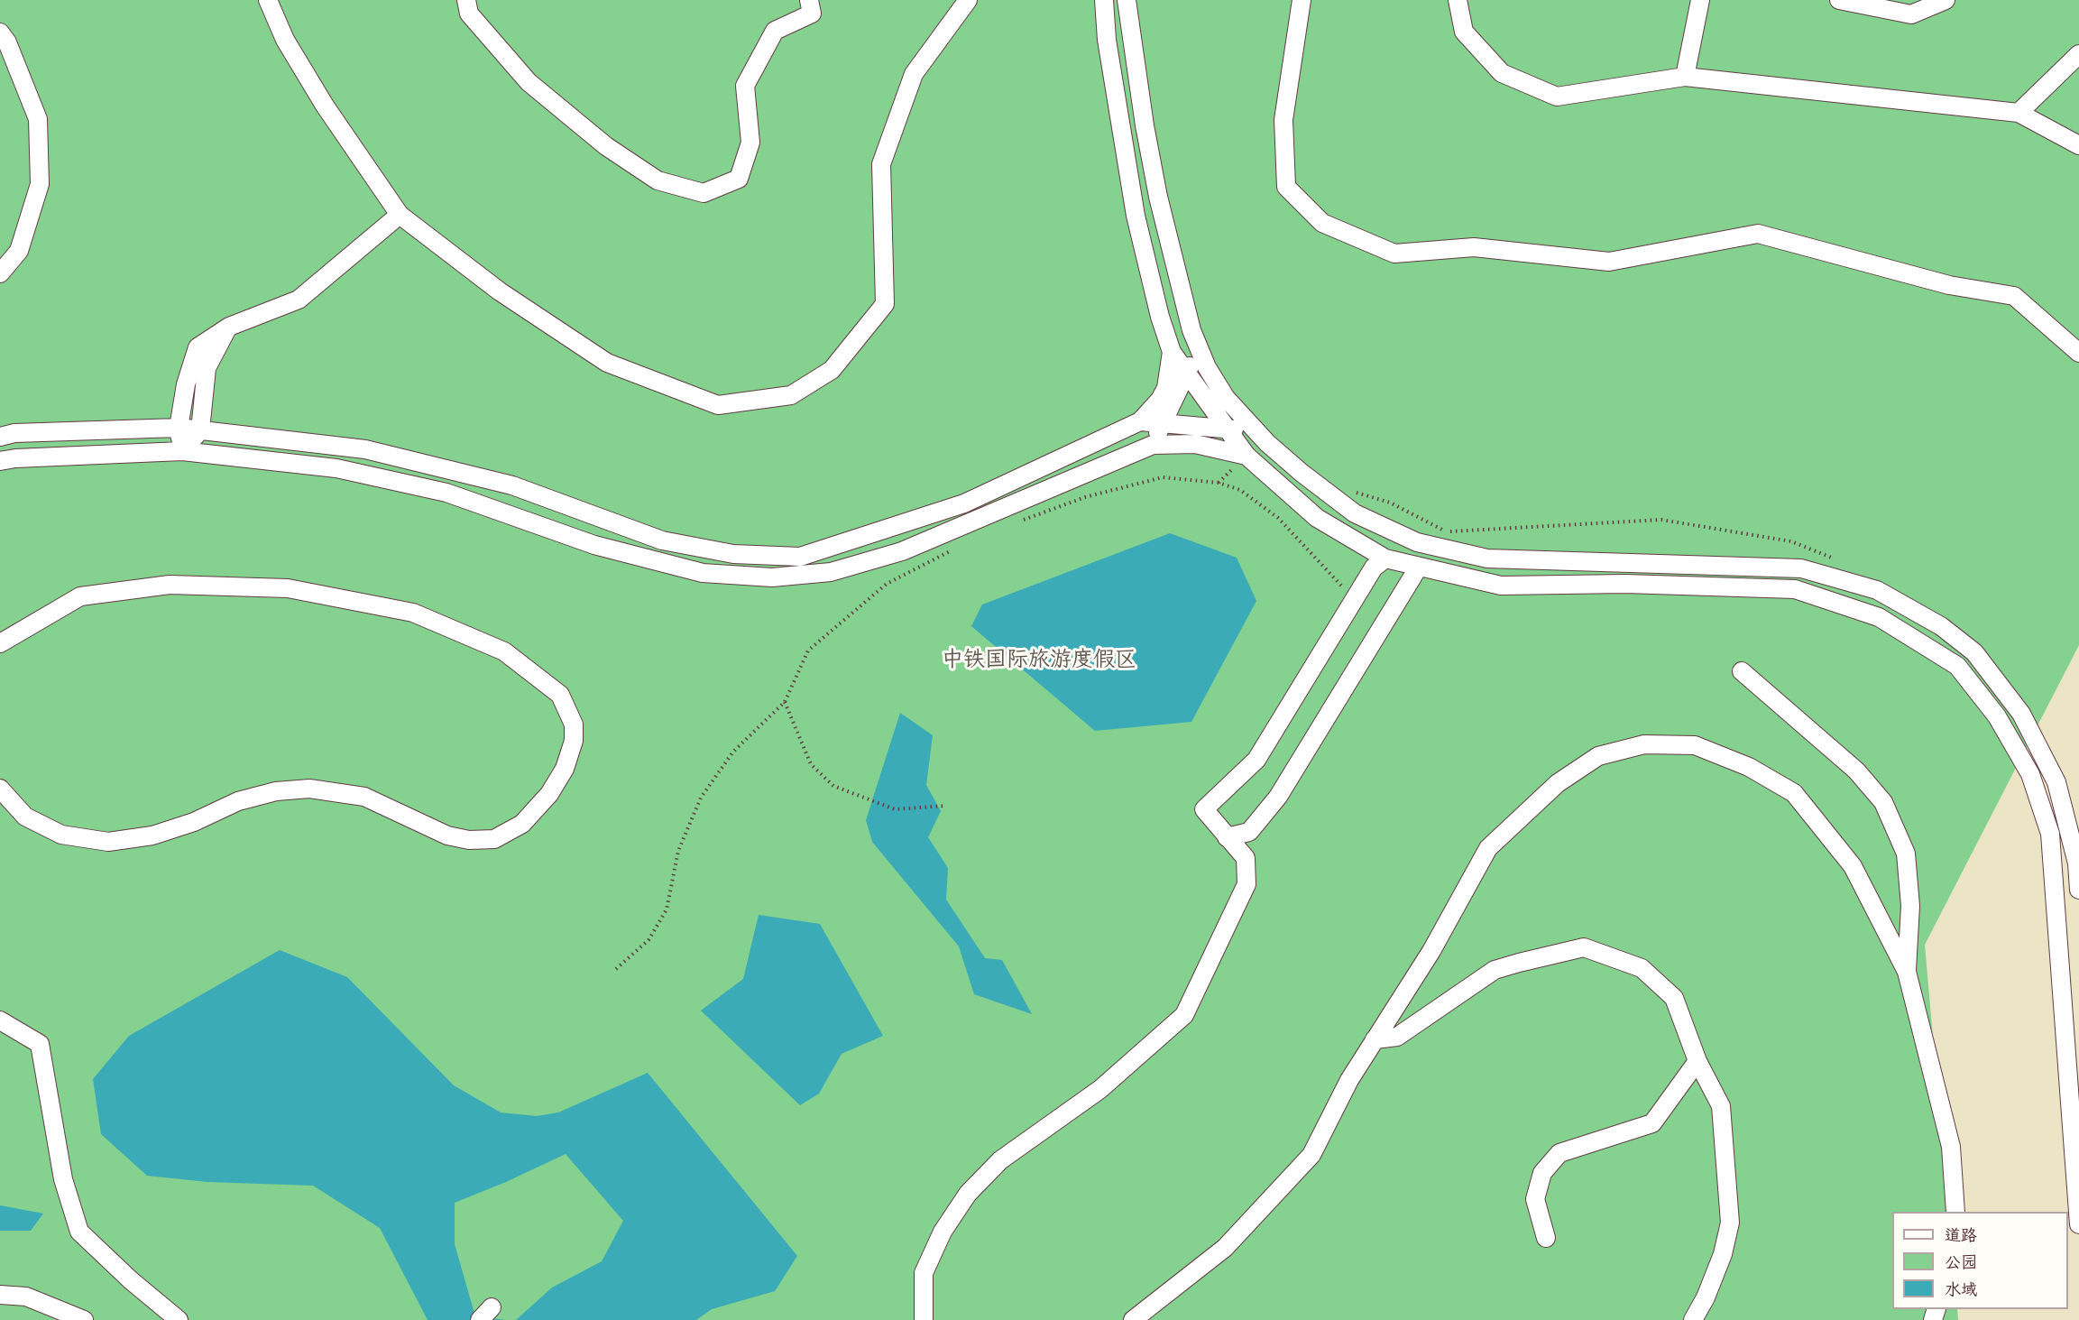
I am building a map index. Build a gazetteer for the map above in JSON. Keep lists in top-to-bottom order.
{
  "parks": ["中铁国际旅游度假区"],
  "legend": ["道路", "公园", "水域"]
}
